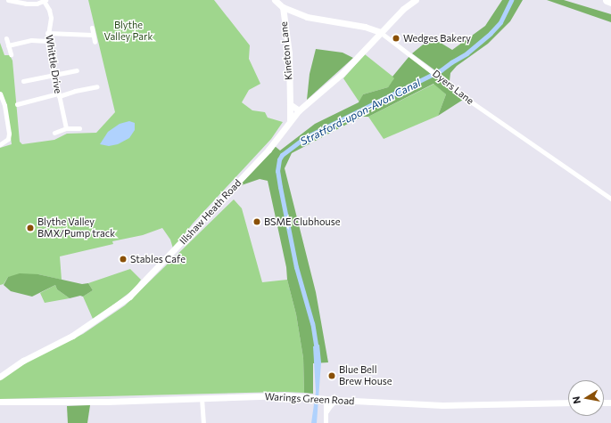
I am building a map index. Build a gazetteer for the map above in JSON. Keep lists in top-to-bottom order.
{
  "streets": {
    "street": [
      "Kineton Lane",
      "Whittle Drive",
      "Dyers Lane",
      "Illshaw Heath Road",
      "Warings Green Road"
    ]
  },
  "crossings": [
    ["Kineton Lane", "Dyers Lane"],
    ["Kineton Lane", "Illshaw Heath Road"],
    ["Dyers Lane", "Illshaw Heath Road"]
  ],
  "water": ["Stratford-upon-Avon Canal"],
  "parks": ["Blythe Valley Park"],
  "places": [
    "Wedges Bakery",
    "BSME Clubhouse",
    "Blythe Valley BMX/Pump track",
    "Stables Cafe",
    "Blue Bell Brew House"
  ],
  "north": "left"
}
